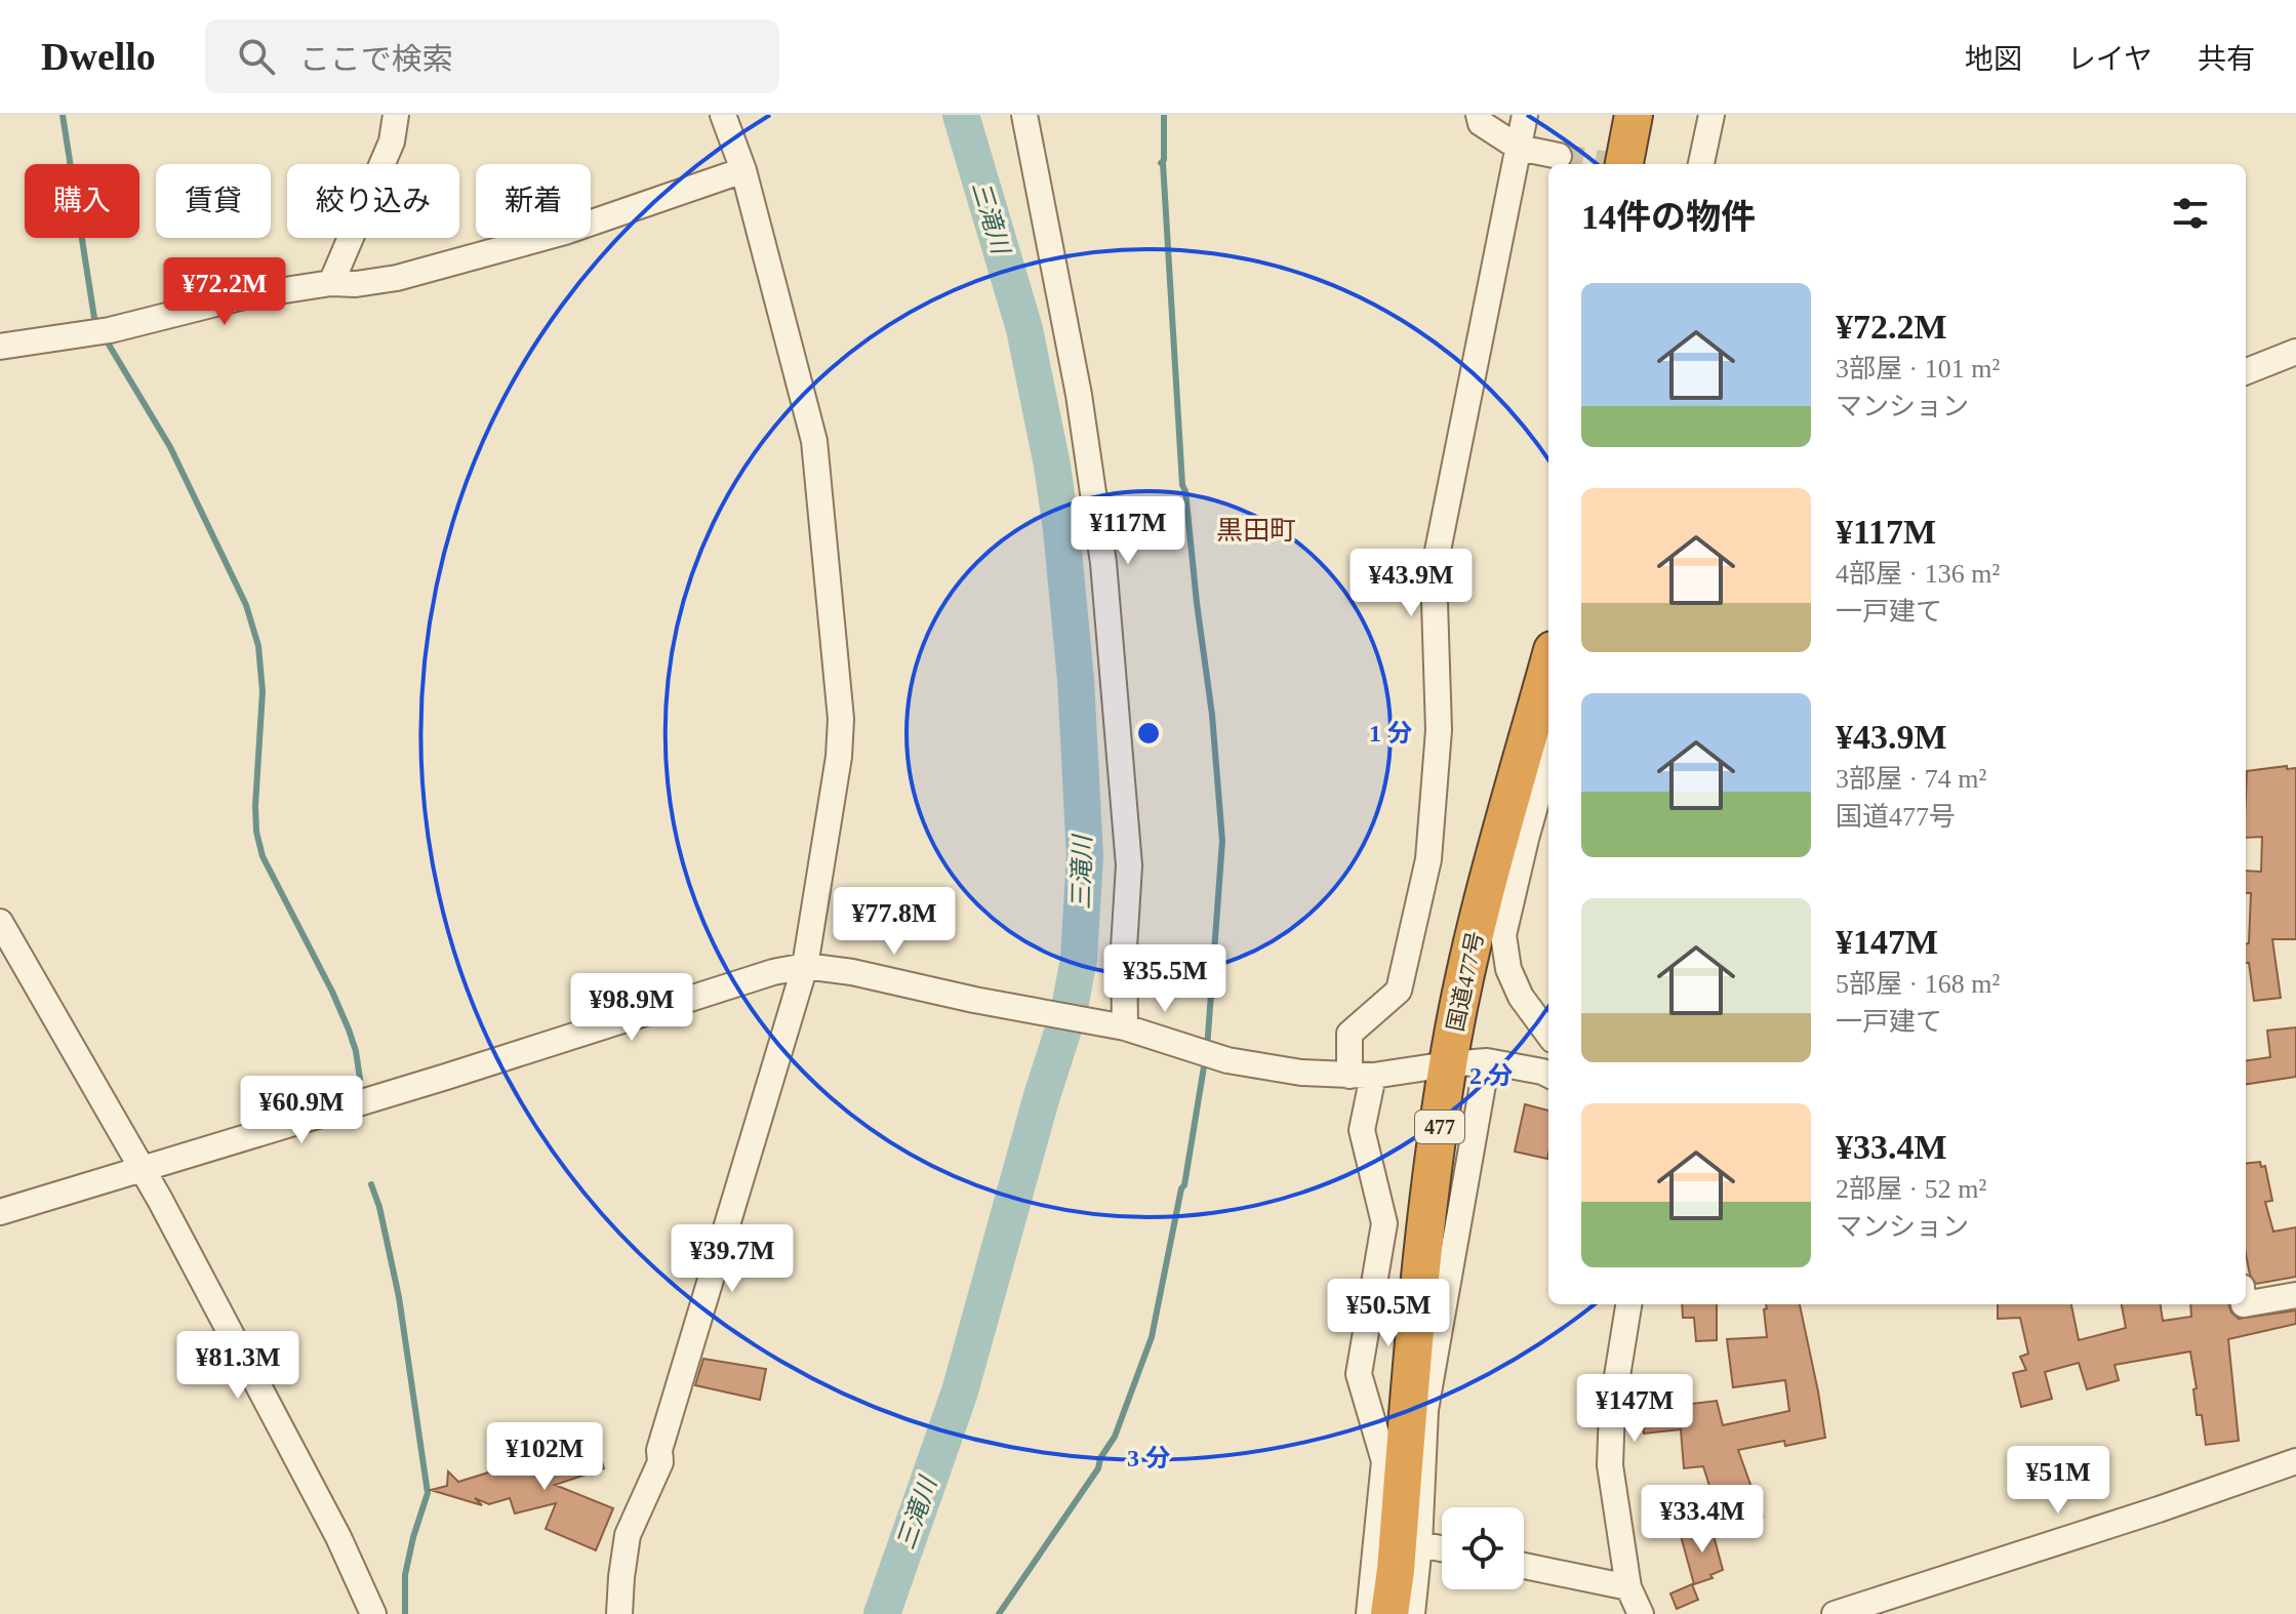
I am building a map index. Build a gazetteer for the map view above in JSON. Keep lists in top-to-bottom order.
{
  "streets": {
    "highway": ["国道477号", "477"]
  },
  "districts": ["黒田町"],
  "water": ["三滝川"],
  "page": {
    "header": "Dwello",
    "search": "ここで検索",
    "nav": ["地図", "レイヤ", "共有"],
    "chip": [
      "購入",
      "賃貸",
      "絞り込み",
      "新着"
    ],
    "heading": "14件の物件",
    "price": [
      "¥72.2M",
      "¥117M",
      "¥43.9M",
      "¥77.8M",
      "¥35.5M",
      "¥98.9M",
      "¥60.9M",
      "¥39.7M",
      "¥50.5M",
      "¥81.3M",
      "¥147M",
      "¥102M",
      "¥51M",
      "¥33.4M"
    ],
    "list": [
      {
        "name": "¥72.2M",
        "note": "3部屋 · 101 m² · マンション"
      },
      {
        "name": "¥117M",
        "note": "4部屋 · 136 m² · 一戸建て"
      },
      {
        "name": "¥43.9M",
        "note": "3部屋 · 74 m² · 国道477号"
      },
      {
        "name": "¥147M",
        "note": "5部屋 · 168 m² · 一戸建て"
      },
      {
        "name": "¥33.4M",
        "note": "2部屋 · 52 m² · マンション"
      }
    ]
  },
  "rings": ["1 分", "2 分", "3 分"]
}
